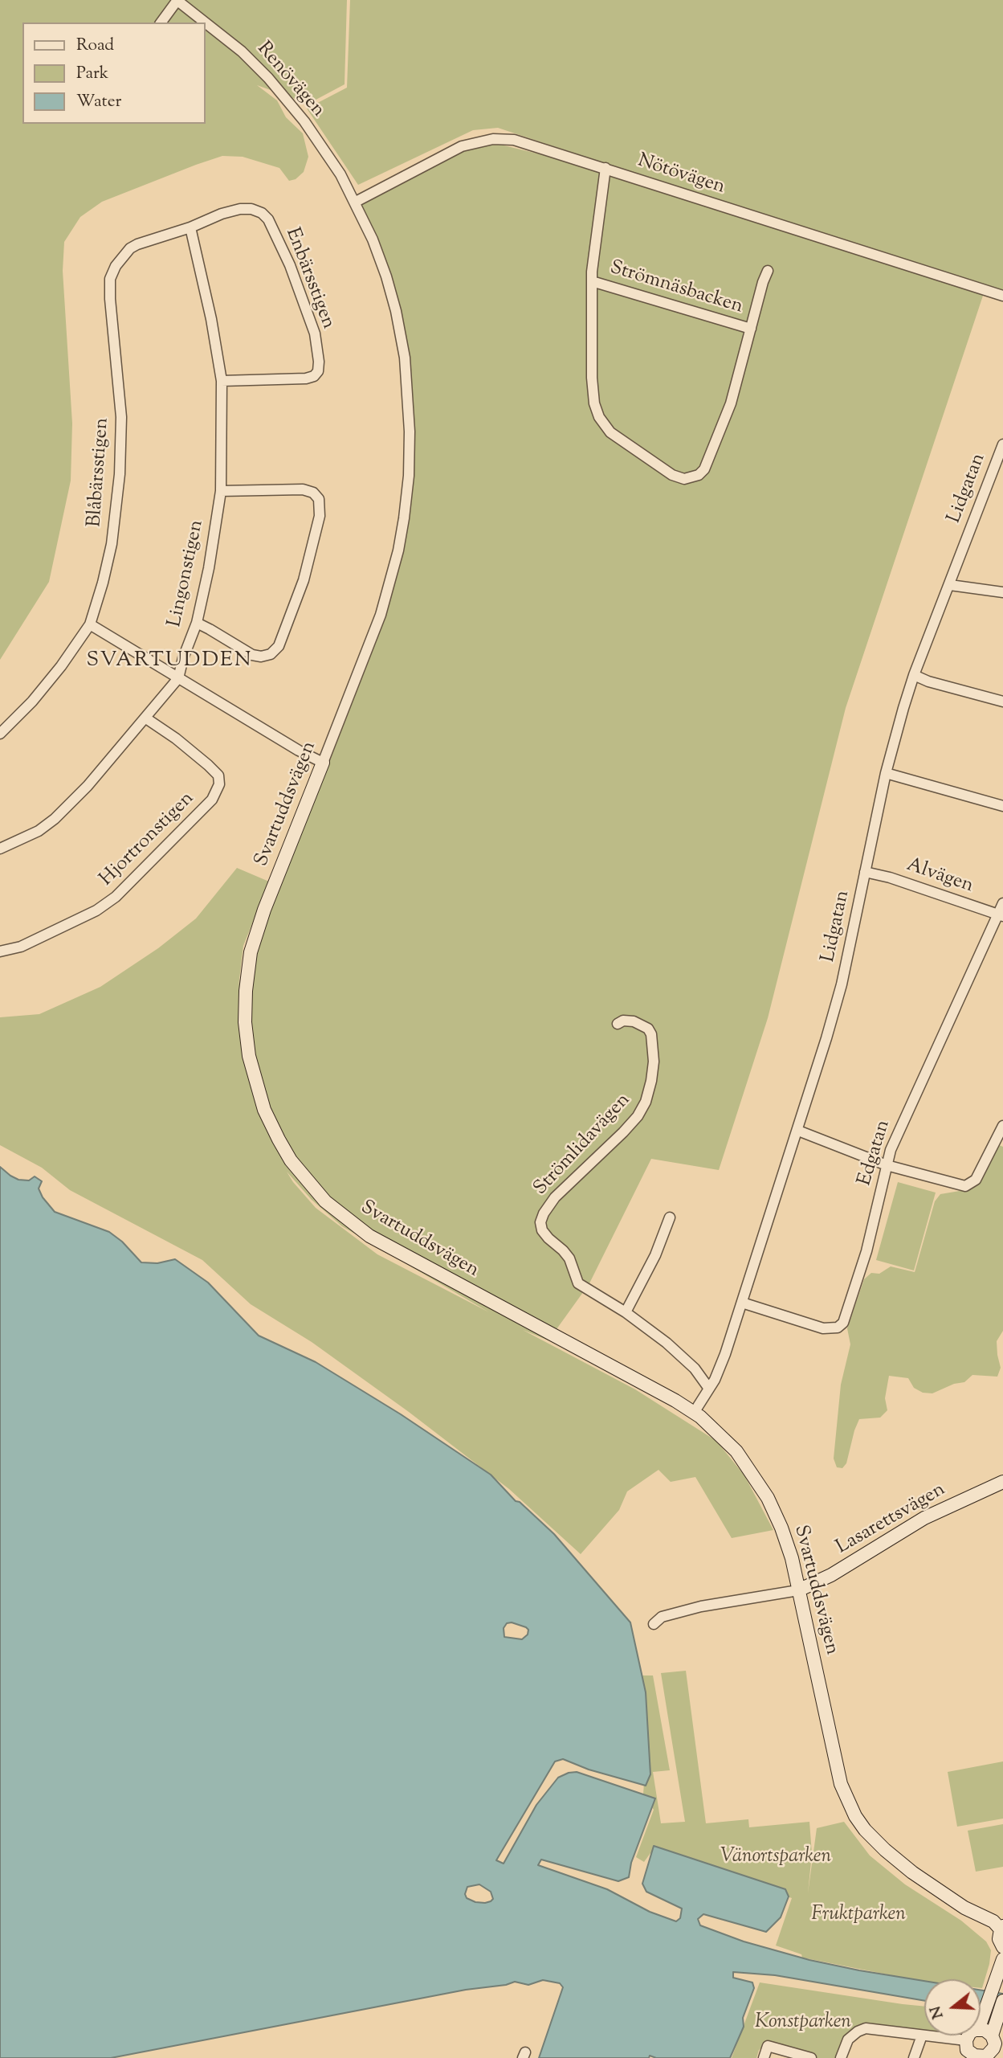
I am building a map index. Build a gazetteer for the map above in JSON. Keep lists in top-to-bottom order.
{
  "streets": {
    "street": [
      "Renövägen",
      "Nötövägen",
      "Enbärsstigen",
      "Strömnäsbacken",
      "Blåbärsstigen",
      "Lidgatan",
      "Lingonstigen",
      "Svartuddsvägen",
      "Hjortronstigen",
      "Alvägen",
      "Strömlidavägen",
      "Edgatan",
      "Lasarettsvägen"
    ]
  },
  "crossings": [
    ["Renövägen", "Nötövägen"],
    ["Renövägen", "Svartuddsvägen"],
    ["Nötövägen", "Strömnäsbacken"],
    ["Nötövägen", "Svartuddsvägen"],
    ["Enbärsstigen", "Blåbärsstigen"],
    ["Enbärsstigen", "Lingonstigen"],
    ["Blåbärsstigen", "Lingonstigen"],
    ["Lidgatan", "Svartuddsvägen"],
    ["Lidgatan", "Alvägen"],
    ["Lidgatan", "Strömlidavägen"],
    ["Lidgatan", "Edgatan"],
    ["Lingonstigen", "Hjortronstigen"],
    ["Svartuddsvägen", "Lasarettsvägen"],
    ["Alvägen", "Edgatan"]
  ],
  "districts": ["SVARTUDDEN"],
  "parks": ["Vänortsparken", "Fruktparken", "Konstparken"],
  "legend": ["Road", "Park", "Water"],
  "north": "left"
}
